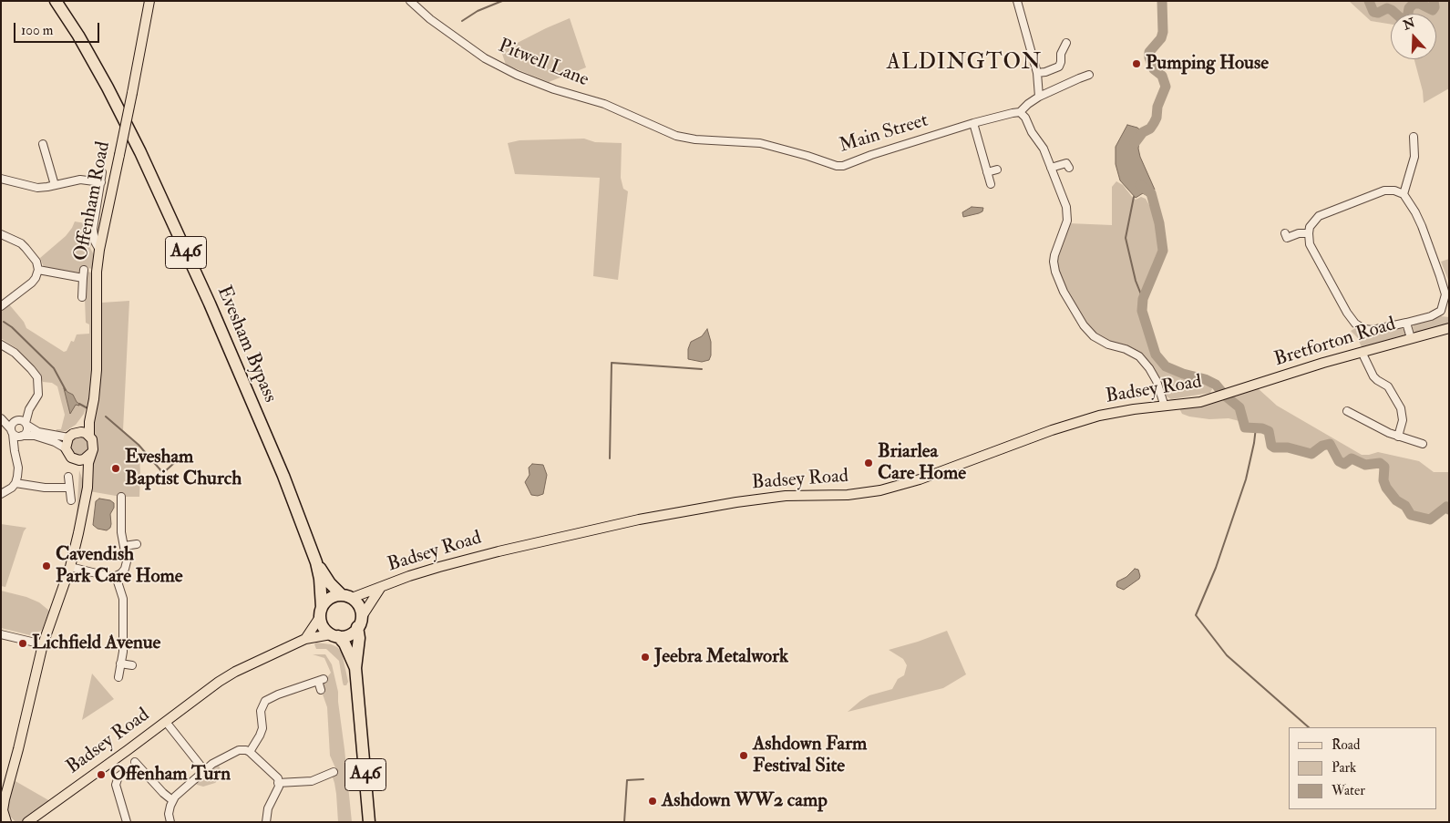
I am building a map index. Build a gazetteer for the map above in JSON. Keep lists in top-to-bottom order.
{
  "streets": {
    "highway": ["A46", "Evesham Bypass"],
    "main road": ["Offenham Road", "Bretforton Road", "Badsey Road"],
    "street": ["Pitwell Lane", "Main Street"]
  },
  "crossings": [
    ["Pitwell Lane", "Main Street"],
    ["A46", "Evesham Bypass"],
    ["A46", "Badsey Road"],
    ["Bretforton Road", "Badsey Road"],
    ["Evesham Bypass", "Badsey Road"]
  ],
  "districts": ["ALDINGTON"],
  "places": [
    "Pumping House",
    "Briarlea Care Home",
    "Evesham Baptist Church",
    "Cavendish Park Care Home",
    "Lichfield Avenue",
    "Jeebra Metalwork",
    "Ashdown Farm Festival Site",
    "Offenham Turn",
    "Ashdown WW2 camp"
  ],
  "legend": ["Road", "Park", "Water"],
  "scale_bar": "100 m",
  "north": "top"
}
